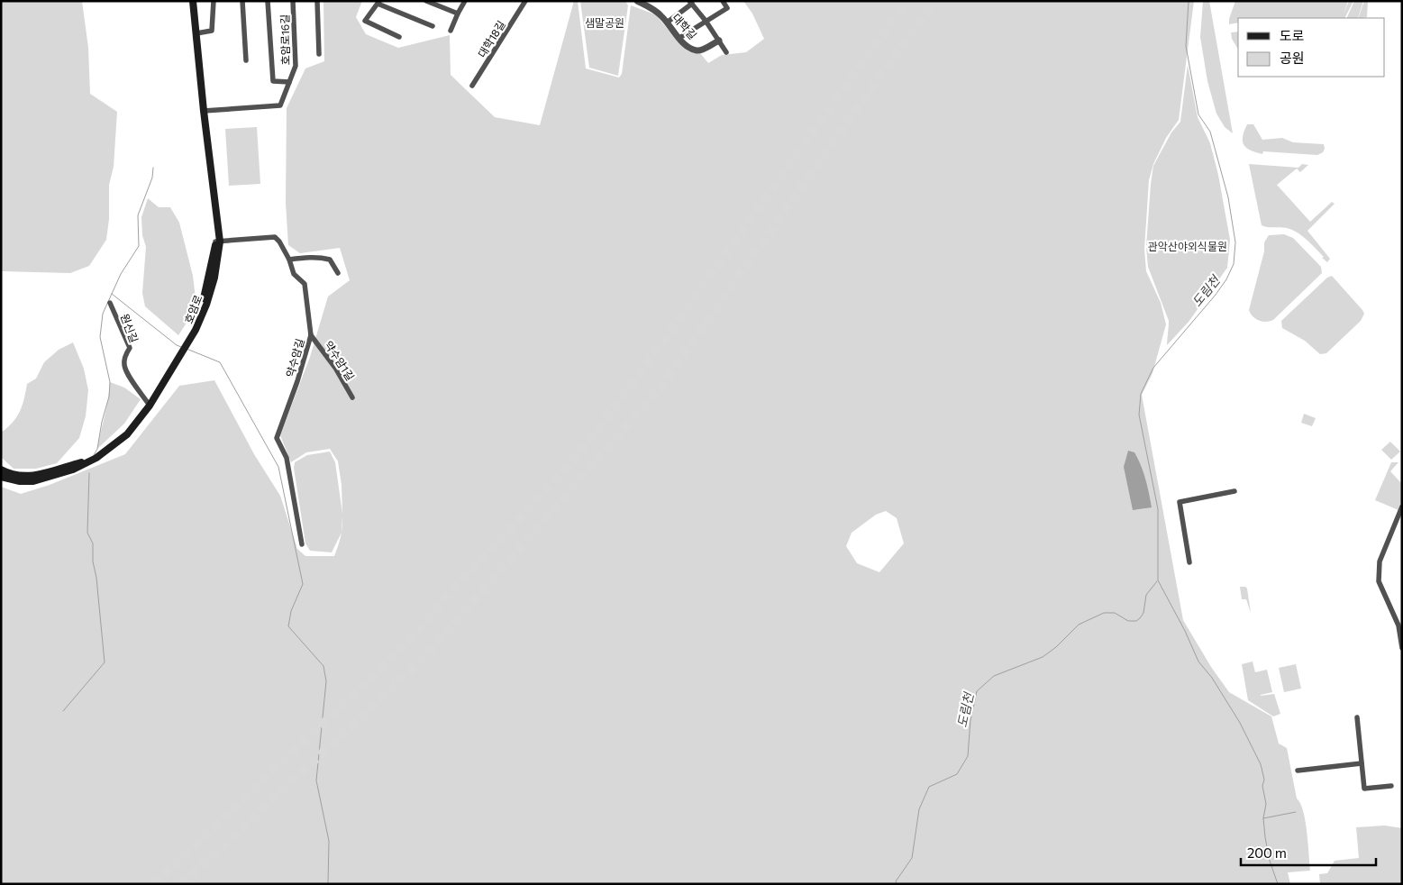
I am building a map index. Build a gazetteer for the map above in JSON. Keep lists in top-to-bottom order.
{
  "streets": {
    "main road": ["호암로"],
    "street": [
      "대학길",
      "대학18길",
      "호암로16길",
      "원신길",
      "약수암길",
      "약수암1길"
    ]
  },
  "crossings": [
    ["호암로16길", "호암로"],
    ["호암로", "원신길"],
    ["호암로", "약수암길"],
    ["약수암길", "약수암1길"]
  ],
  "water": ["도림천"],
  "parks": ["샘말공원", "관악산야외식물원"],
  "legend": ["도로", "공원"],
  "scale_bar": "200 m"
}
